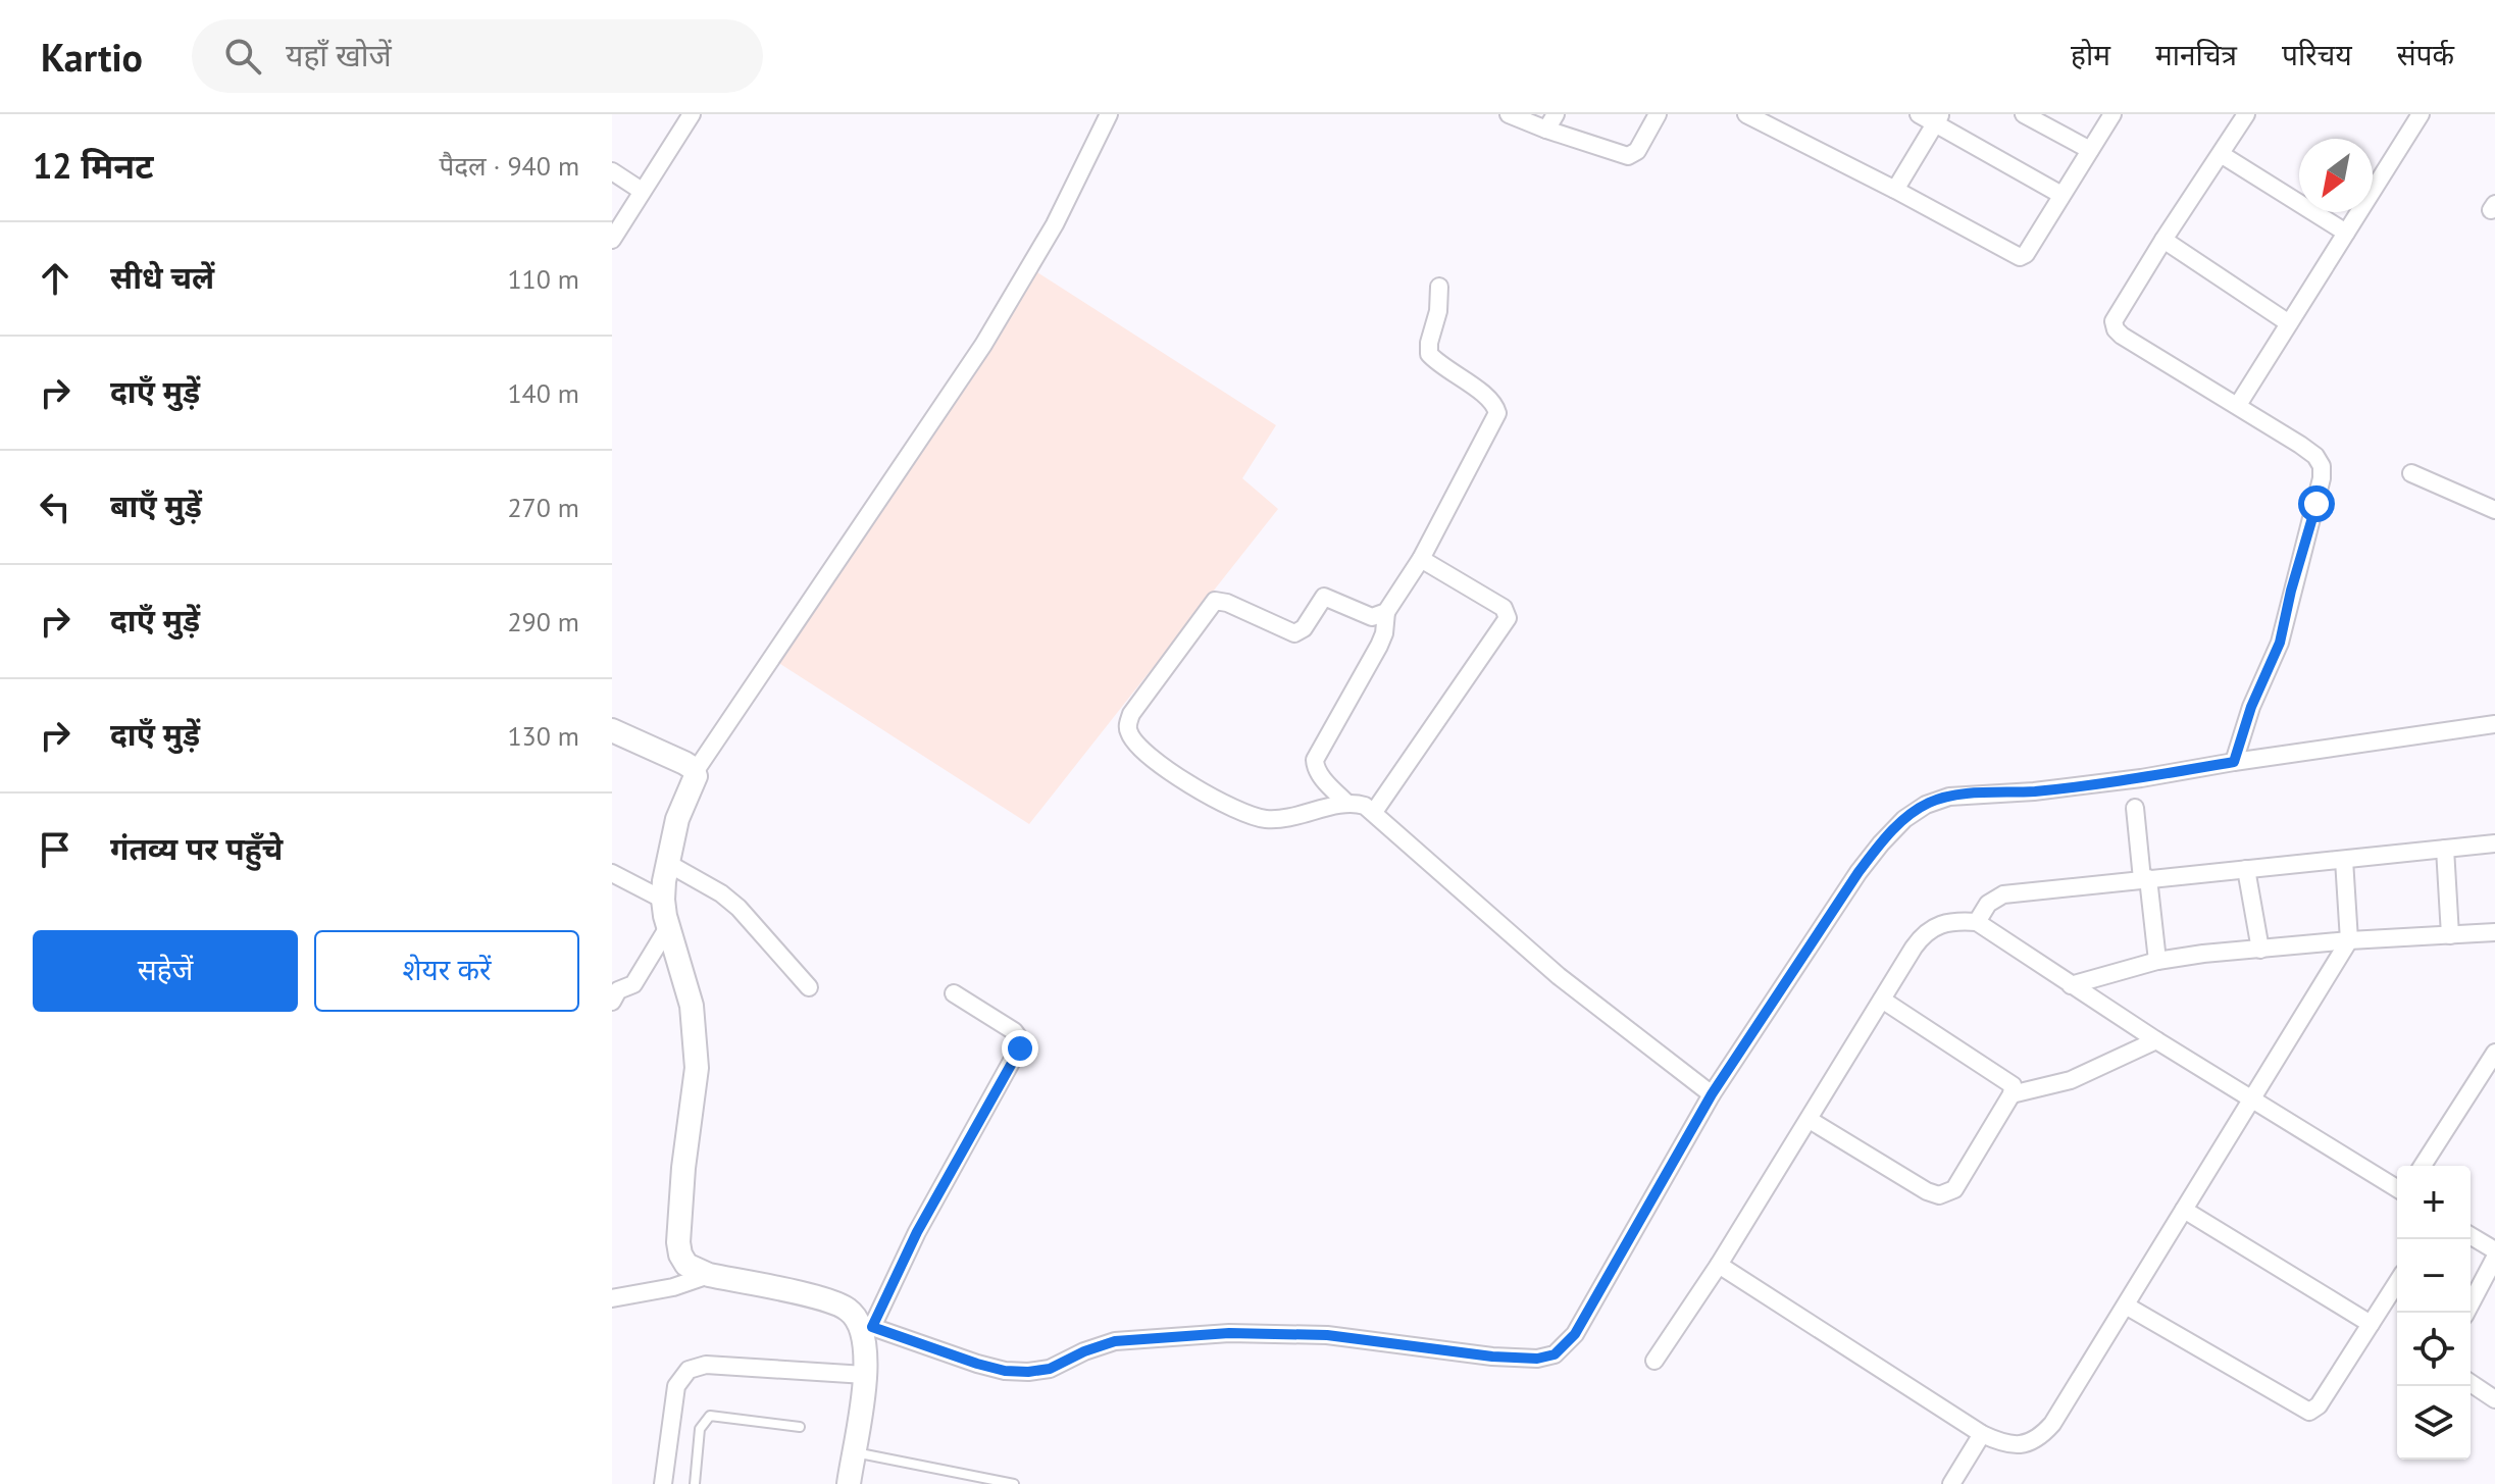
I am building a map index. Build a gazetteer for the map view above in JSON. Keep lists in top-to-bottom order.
{
  "north": "bottom left",
  "page": {
    "header": "Kartio",
    "search": "यहाँ खोजें",
    "nav": [
      "होम",
      "मानचित्र",
      "परिचय",
      "संपर्क"
    ],
    "heading": ["12 मिनट", "पैदल · 940 m"],
    "list": [
      ["सीधे चलें", "110 m"],
      ["दाएँ मुड़ें", "140 m"],
      ["बाएँ मुड़ें", "270 m"],
      ["दाएँ मुड़ें", "290 m"],
      ["दाएँ मुड़ें", "130 m"],
      "गंतव्य पर पहुँचे"
    ],
    "buttons": ["सहेजें", "शेयर करें"],
    "map_buttons": ["+", "−"]
  }
}
